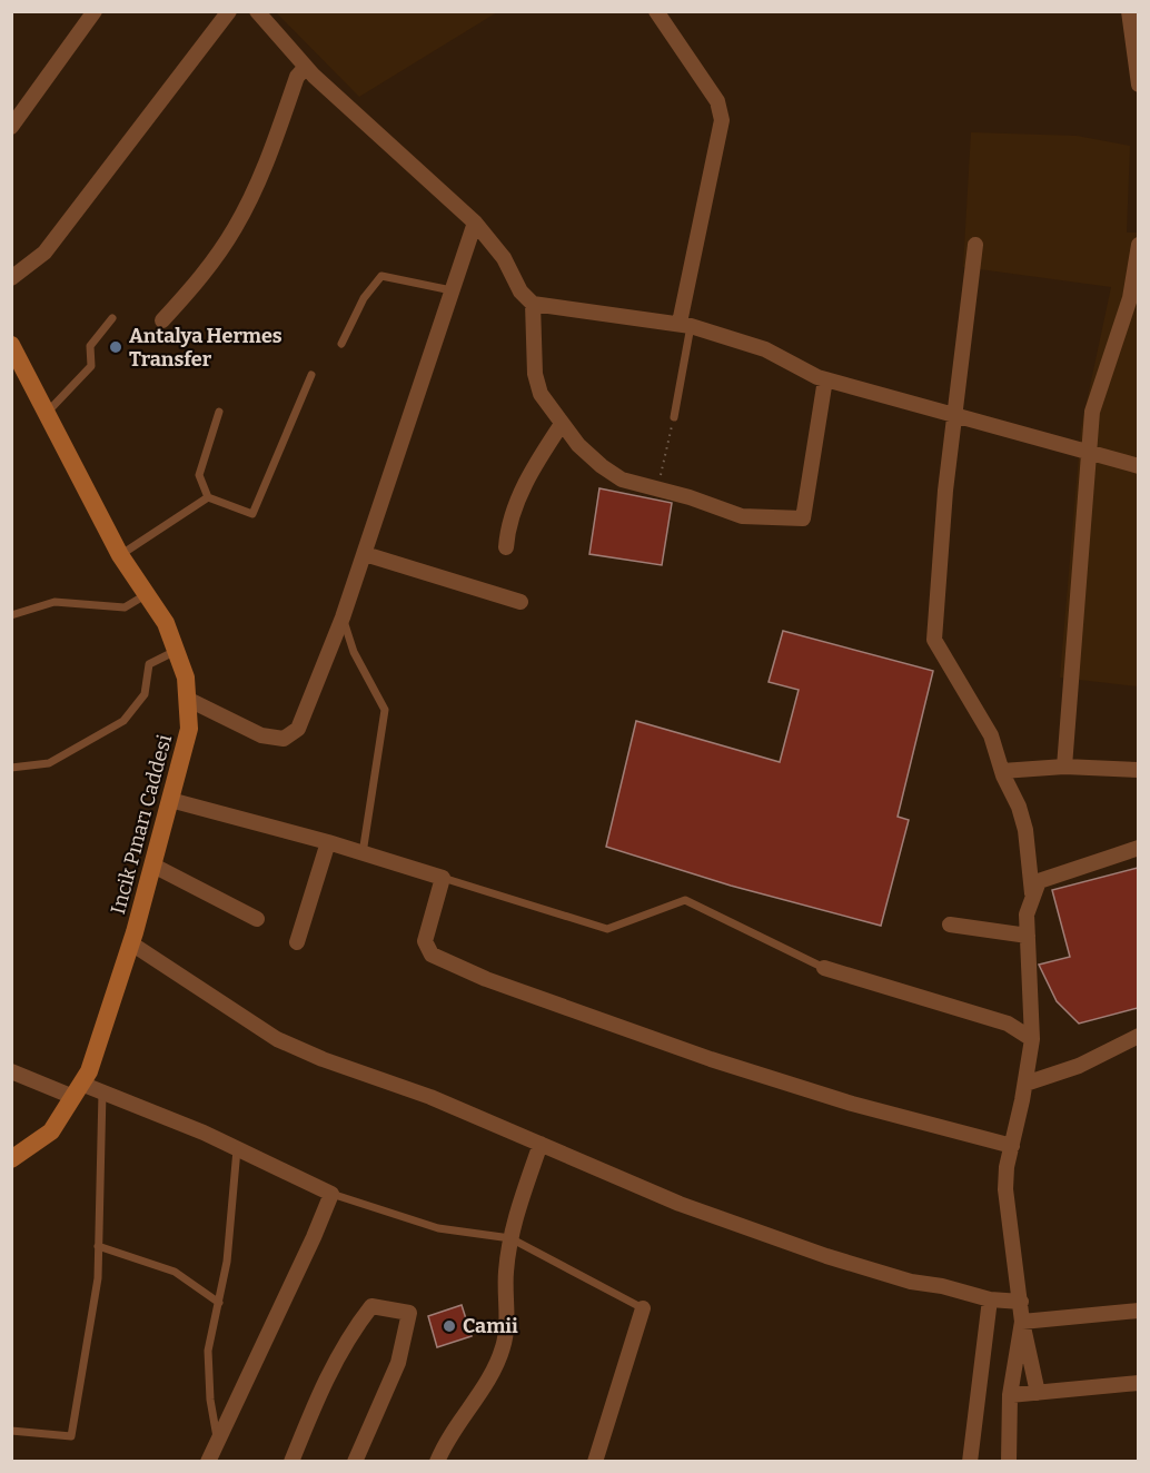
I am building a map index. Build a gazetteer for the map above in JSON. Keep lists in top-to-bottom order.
{
  "streets": {
    "main road": ["Incik Pınarı Caddesi"]
  },
  "places": ["Antalya Hermes Transfer", "Camii"]
}
